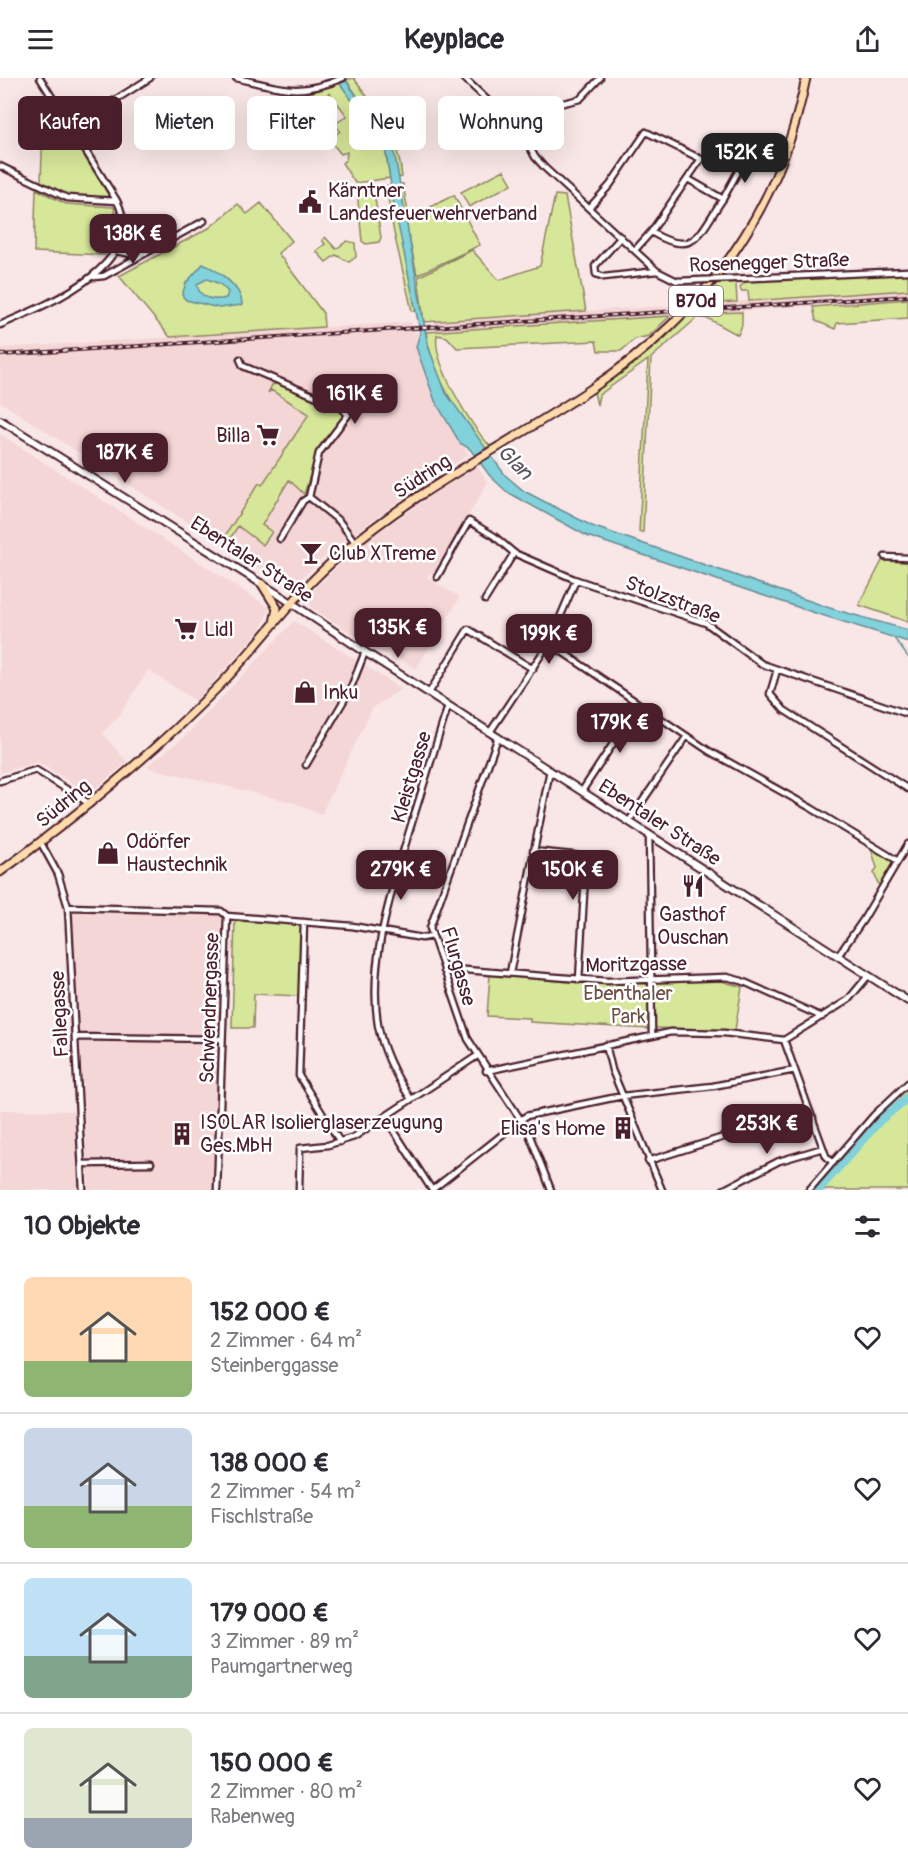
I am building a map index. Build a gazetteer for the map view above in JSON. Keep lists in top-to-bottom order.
{
  "streets": {
    "main road": ["B70d", "Südring", "Ebentaler Straße"],
    "street": [
      "Rosenegger Straße",
      "Stolzstraße",
      "Kleistgasse",
      "Moritzgasse",
      "Flurgasse",
      "Schwendnergasse",
      "Fallegasse"
    ]
  },
  "crossings": [
    ["Südring", "Ebentaler Straße"],
    ["Südring", "Fallegasse"],
    ["Ebentaler Straße", "Kleistgasse"],
    ["Ebentaler Straße", "Flurgasse"],
    ["Moritzgasse", "Flurgasse"],
    ["Schwendnergasse", "Fallegasse"]
  ],
  "water": ["Glan"],
  "parks": ["Ebenthaler Park"],
  "places": {
    "public building": ["Kärntner Landesfeuerwehrverband"],
    "supermarket": ["Billa", "Lidl"],
    "bar": ["Club XTreme"],
    "shop": ["Inku", "Odörfer Haustechnik"],
    "restaurant": ["Gasthof Ouschan"],
    "building": ["Elisa's Home", "ISOLAR Isolierglaserzeugung Ges.MbH"]
  },
  "page": {
    "header": "Keyplace",
    "chip": [
      "Kaufen",
      "Mieten",
      "Filter",
      "Neu",
      "Wohnung"
    ],
    "price": [
      "152K €",
      "138K €",
      "161K €",
      "187K €",
      "135K €",
      "199K €",
      "179K €",
      "279K €",
      "150K €",
      "253K €"
    ],
    "heading": "10 Objekte",
    "list": [
      {
        "name": "152 000 €",
        "note": "2 Zimmer · 64 m² · Steinberggasse"
      },
      {
        "name": "138 000 €",
        "note": "2 Zimmer · 54 m² · Fischlstraße"
      },
      {
        "name": "179 000 €",
        "note": "3 Zimmer · 89 m² · Paumgartnerweg"
      },
      {
        "name": "150 000 €",
        "note": "2 Zimmer · 80 m² · Rabenweg"
      }
    ]
  }
}
